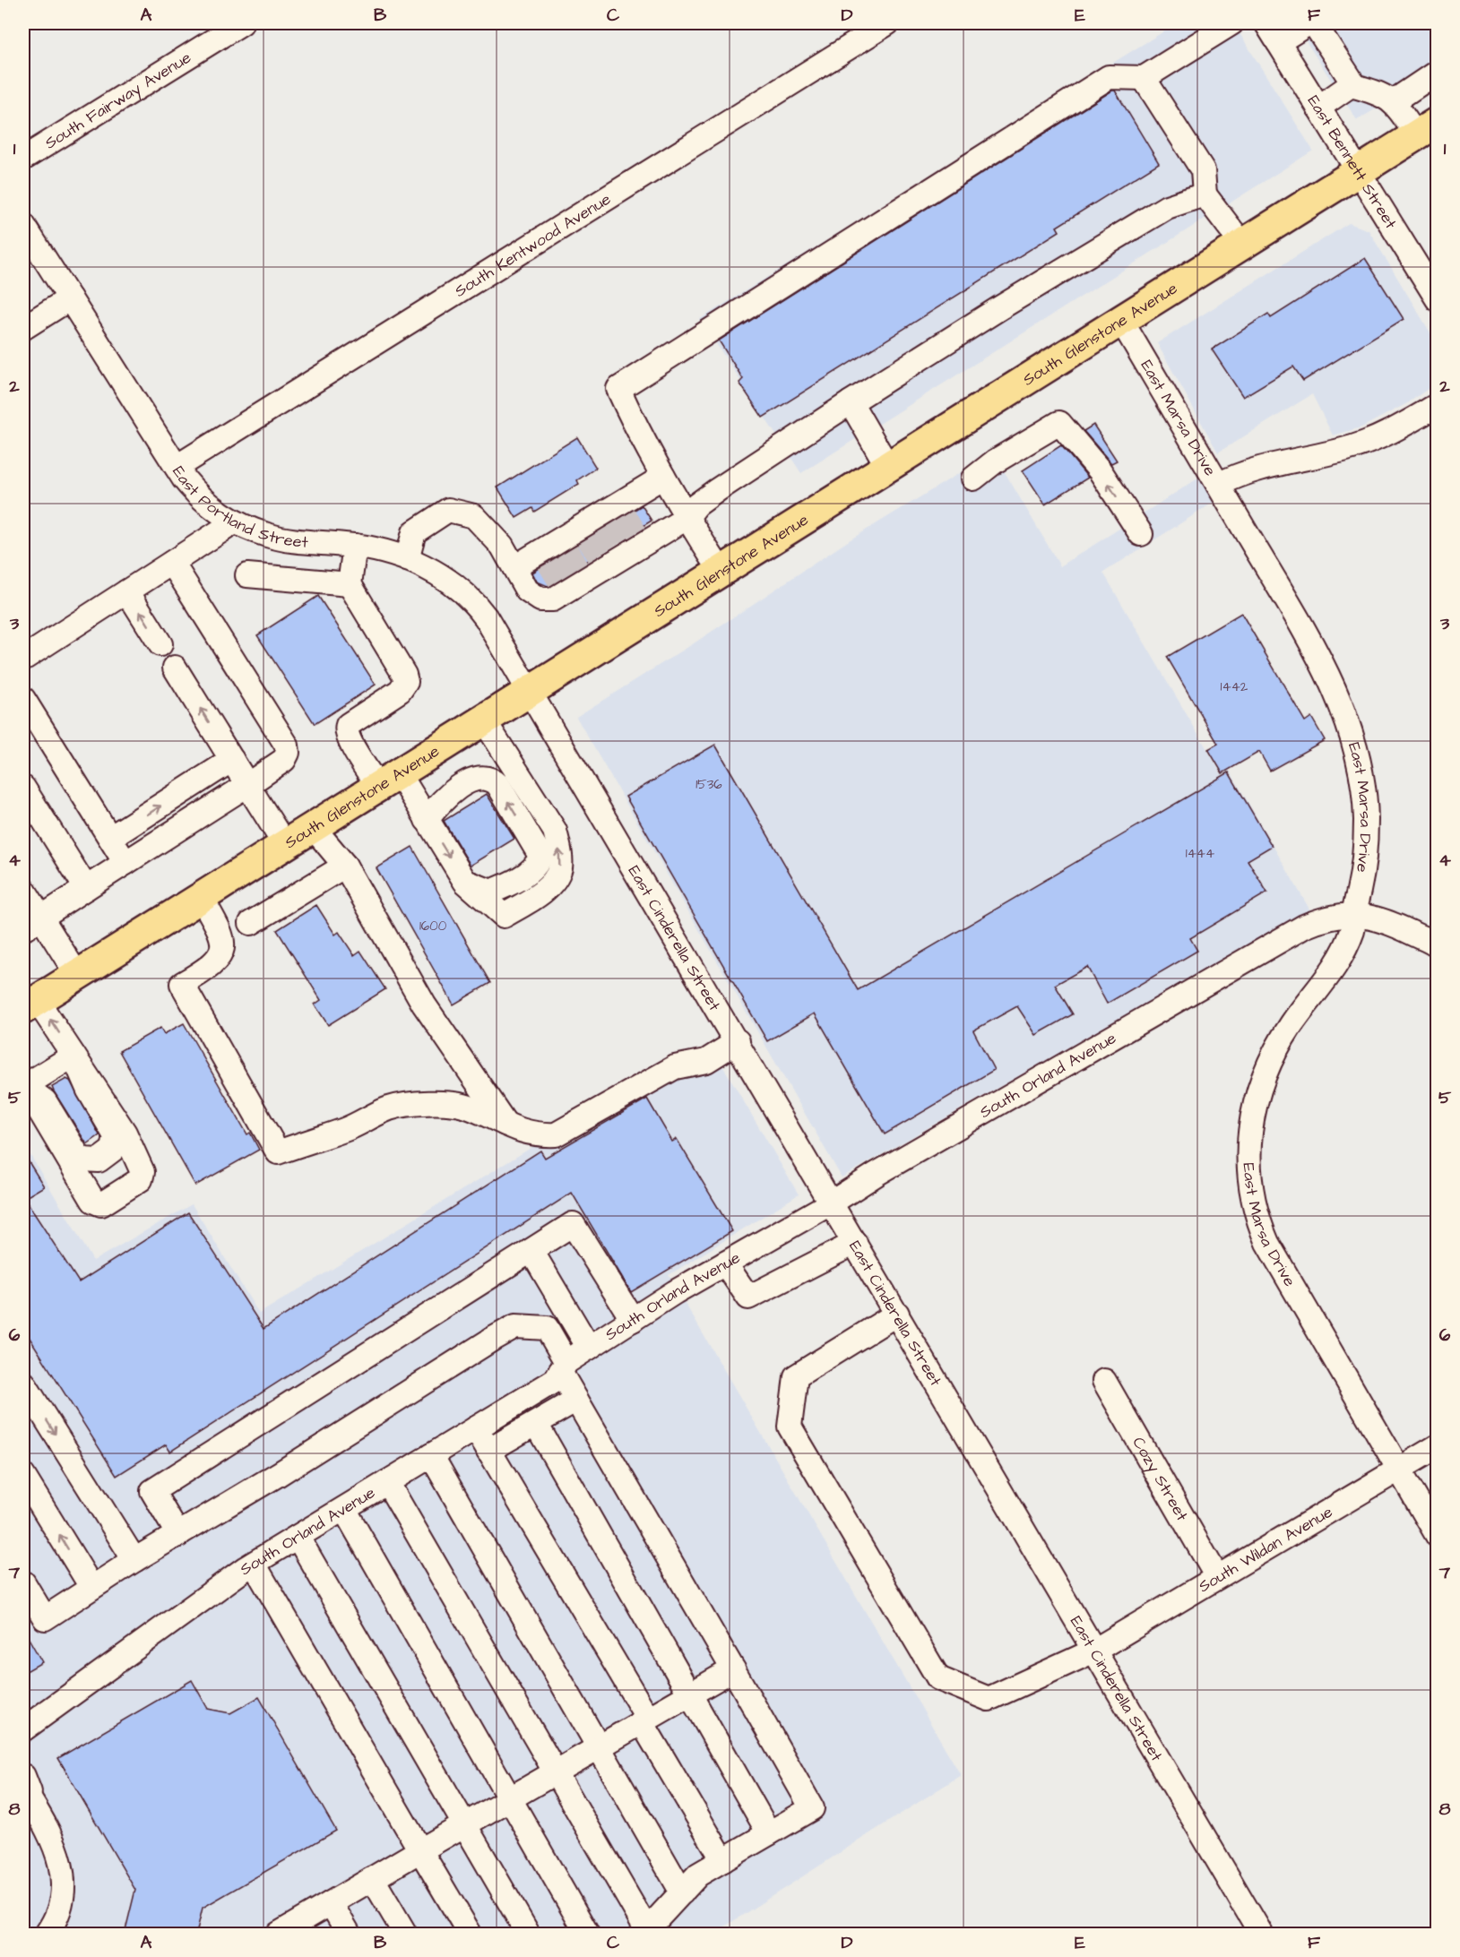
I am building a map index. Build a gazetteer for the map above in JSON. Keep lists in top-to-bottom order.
{
  "streets": {
    "main road": ["South Glenstone Avenue"],
    "street": [
      "South Fairway Avenue",
      "East Bennett Street",
      "South Kentwood Avenue",
      "East Marsa Drive",
      "East Portland Street",
      "East Cinderella Street",
      "South Orland Avenue",
      "Cozy Street",
      "South Wildan Avenue"
    ]
  },
  "crossings": [
    ["East Bennett Street", "South Glenstone Avenue"],
    ["South Kentwood Avenue", "East Portland Street"],
    ["South Glenstone Avenue", "East Marsa Drive"],
    ["South Glenstone Avenue", "East Portland Street"],
    ["South Glenstone Avenue", "East Cinderella Street"],
    ["East Marsa Drive", "South Orland Avenue"],
    ["East Marsa Drive", "South Wildan Avenue"],
    ["East Portland Street", "East Cinderella Street"],
    ["East Cinderella Street", "South Orland Avenue"],
    ["East Cinderella Street", "South Wildan Avenue"],
    ["Cozy Street", "South Wildan Avenue"]
  ],
  "house_numbers": [
    "1442",
    "1536",
    "1444",
    "1600"
  ],
  "grid": {
    "columns": [
      "A",
      "B",
      "C",
      "D",
      "E",
      "F"
    ],
    "rows": [
      "1",
      "2",
      "3",
      "4",
      "5",
      "6",
      "7",
      "8"
    ]
  }
}
